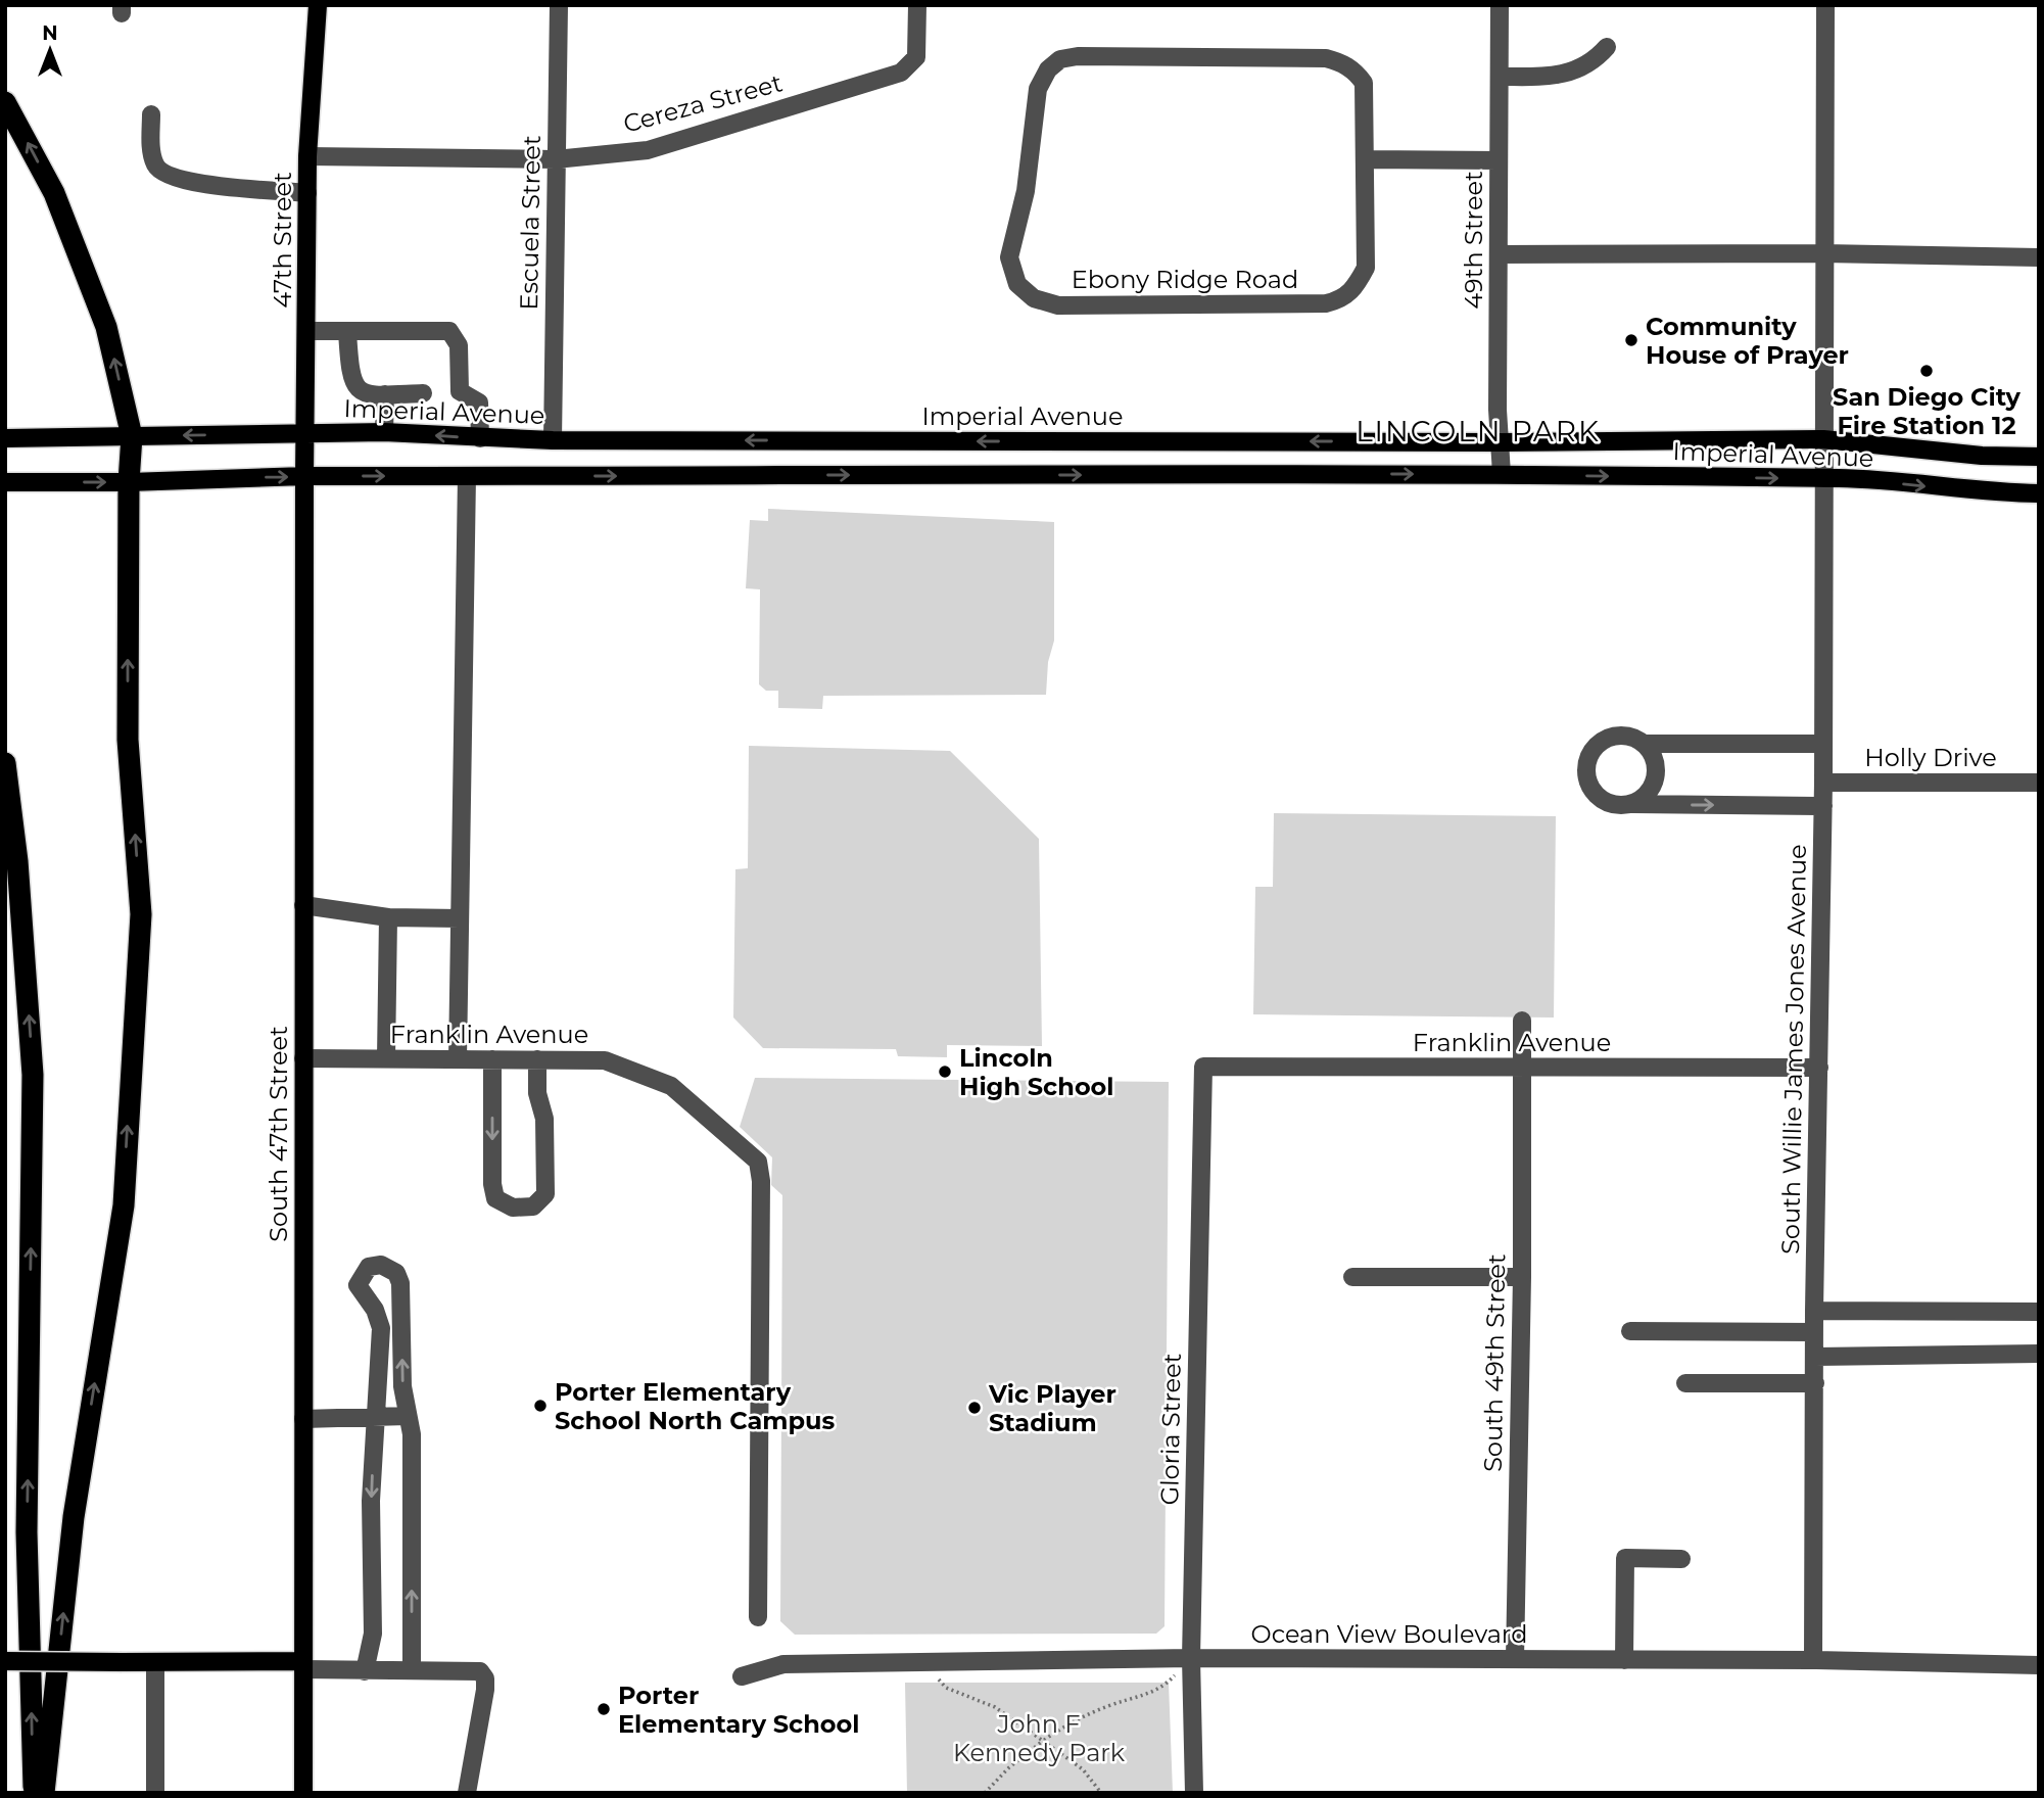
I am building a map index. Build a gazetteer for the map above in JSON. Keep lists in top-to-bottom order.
{
  "streets": {
    "main road": ["47th Street", "Imperial Avenue", "South 47th Street"],
    "street": [
      "Cereza Street",
      "Escuela Street",
      "49th Street",
      "Ebony Ridge Road",
      "Holly Drive",
      "Franklin Avenue",
      "South Willie James Jones Avenue",
      "South 49th Street",
      "Gloria Street",
      "Ocean View Boulevard"
    ]
  },
  "crossings": [
    ["Cereza Street", "Escuela Street"],
    ["Cereza Street", "47th Street"],
    ["Escuela Street", "Imperial Avenue"],
    ["47th Street", "Imperial Avenue"],
    ["47th Street", "South 47th Street"],
    ["49th Street", "Imperial Avenue"],
    ["Imperial Avenue", "South Willie James Jones Avenue"],
    ["Imperial Avenue", "South 47th Street"],
    ["Holly Drive", "South Willie James Jones Avenue"],
    ["Franklin Avenue", "South Willie James Jones Avenue"],
    ["Franklin Avenue", "South 47th Street"],
    ["Franklin Avenue", "South 49th Street"],
    ["Franklin Avenue", "Gloria Street"],
    ["South Willie James Jones Avenue", "Ocean View Boulevard"],
    ["South 49th Street", "Ocean View Boulevard"],
    ["Gloria Street", "Ocean View Boulevard"]
  ],
  "districts": ["LINCOLN PARK"],
  "parks": ["John F Kennedy Park"],
  "places": [
    "Community House of Prayer",
    "San Diego City Fire Station 12",
    "Lincoln High School",
    "Porter Elementary School North Campus",
    "Vic Player Stadium",
    "Porter Elementary School"
  ],
  "north": "top"
}
